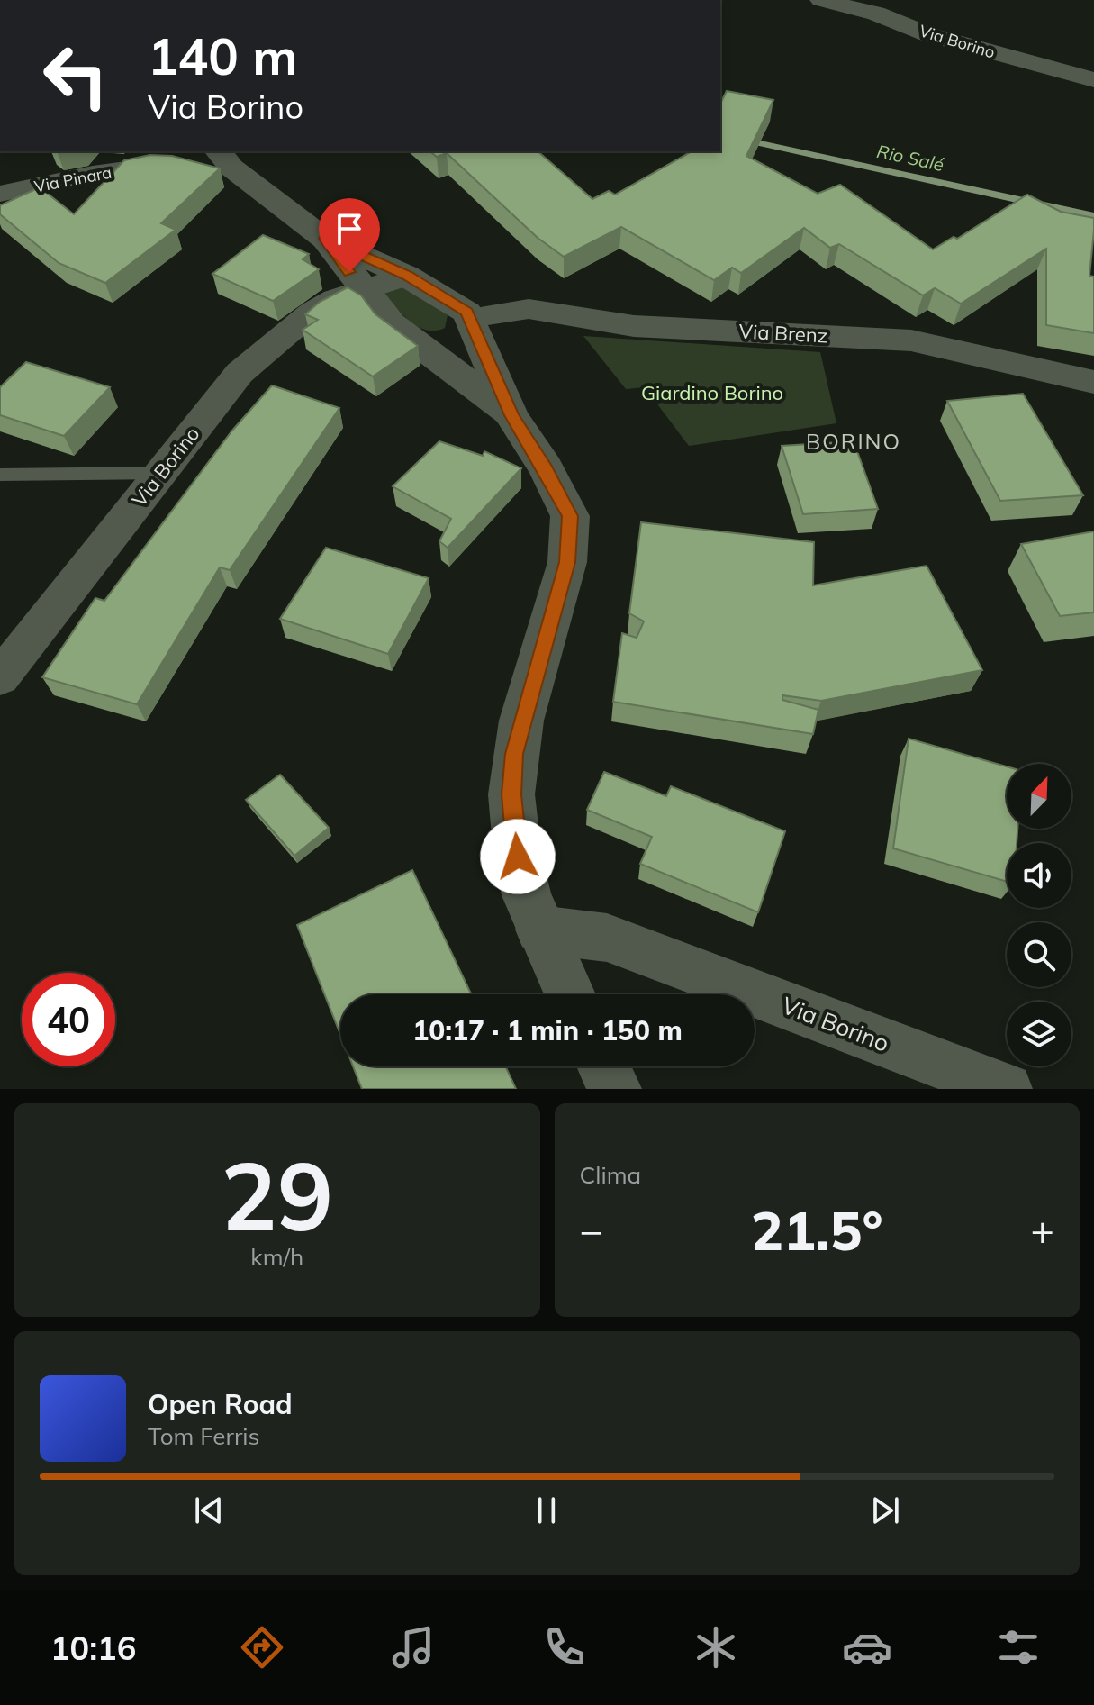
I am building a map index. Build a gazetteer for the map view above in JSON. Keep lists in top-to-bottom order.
{
  "streets": {
    "street": ["Via Borino", "Via Pinara", "Via Brenz"]
  },
  "districts": ["BORINO"],
  "water": ["Rio Salé"],
  "parks": ["Giardino Borino"],
  "north": "top right",
  "page": {
    "turn": ["140 m", "Via Borino"],
    "limit": "40",
    "trip": "10:17 · 1 min · 150 m",
    "tile": [
      ["29", "km/h"],
      "Clima"
    ],
    "heat": ["−", "21.5°", "+"],
    "song": ["Open Road", "Tom Ferris"],
    "tabs": "10:16"
  }
}
